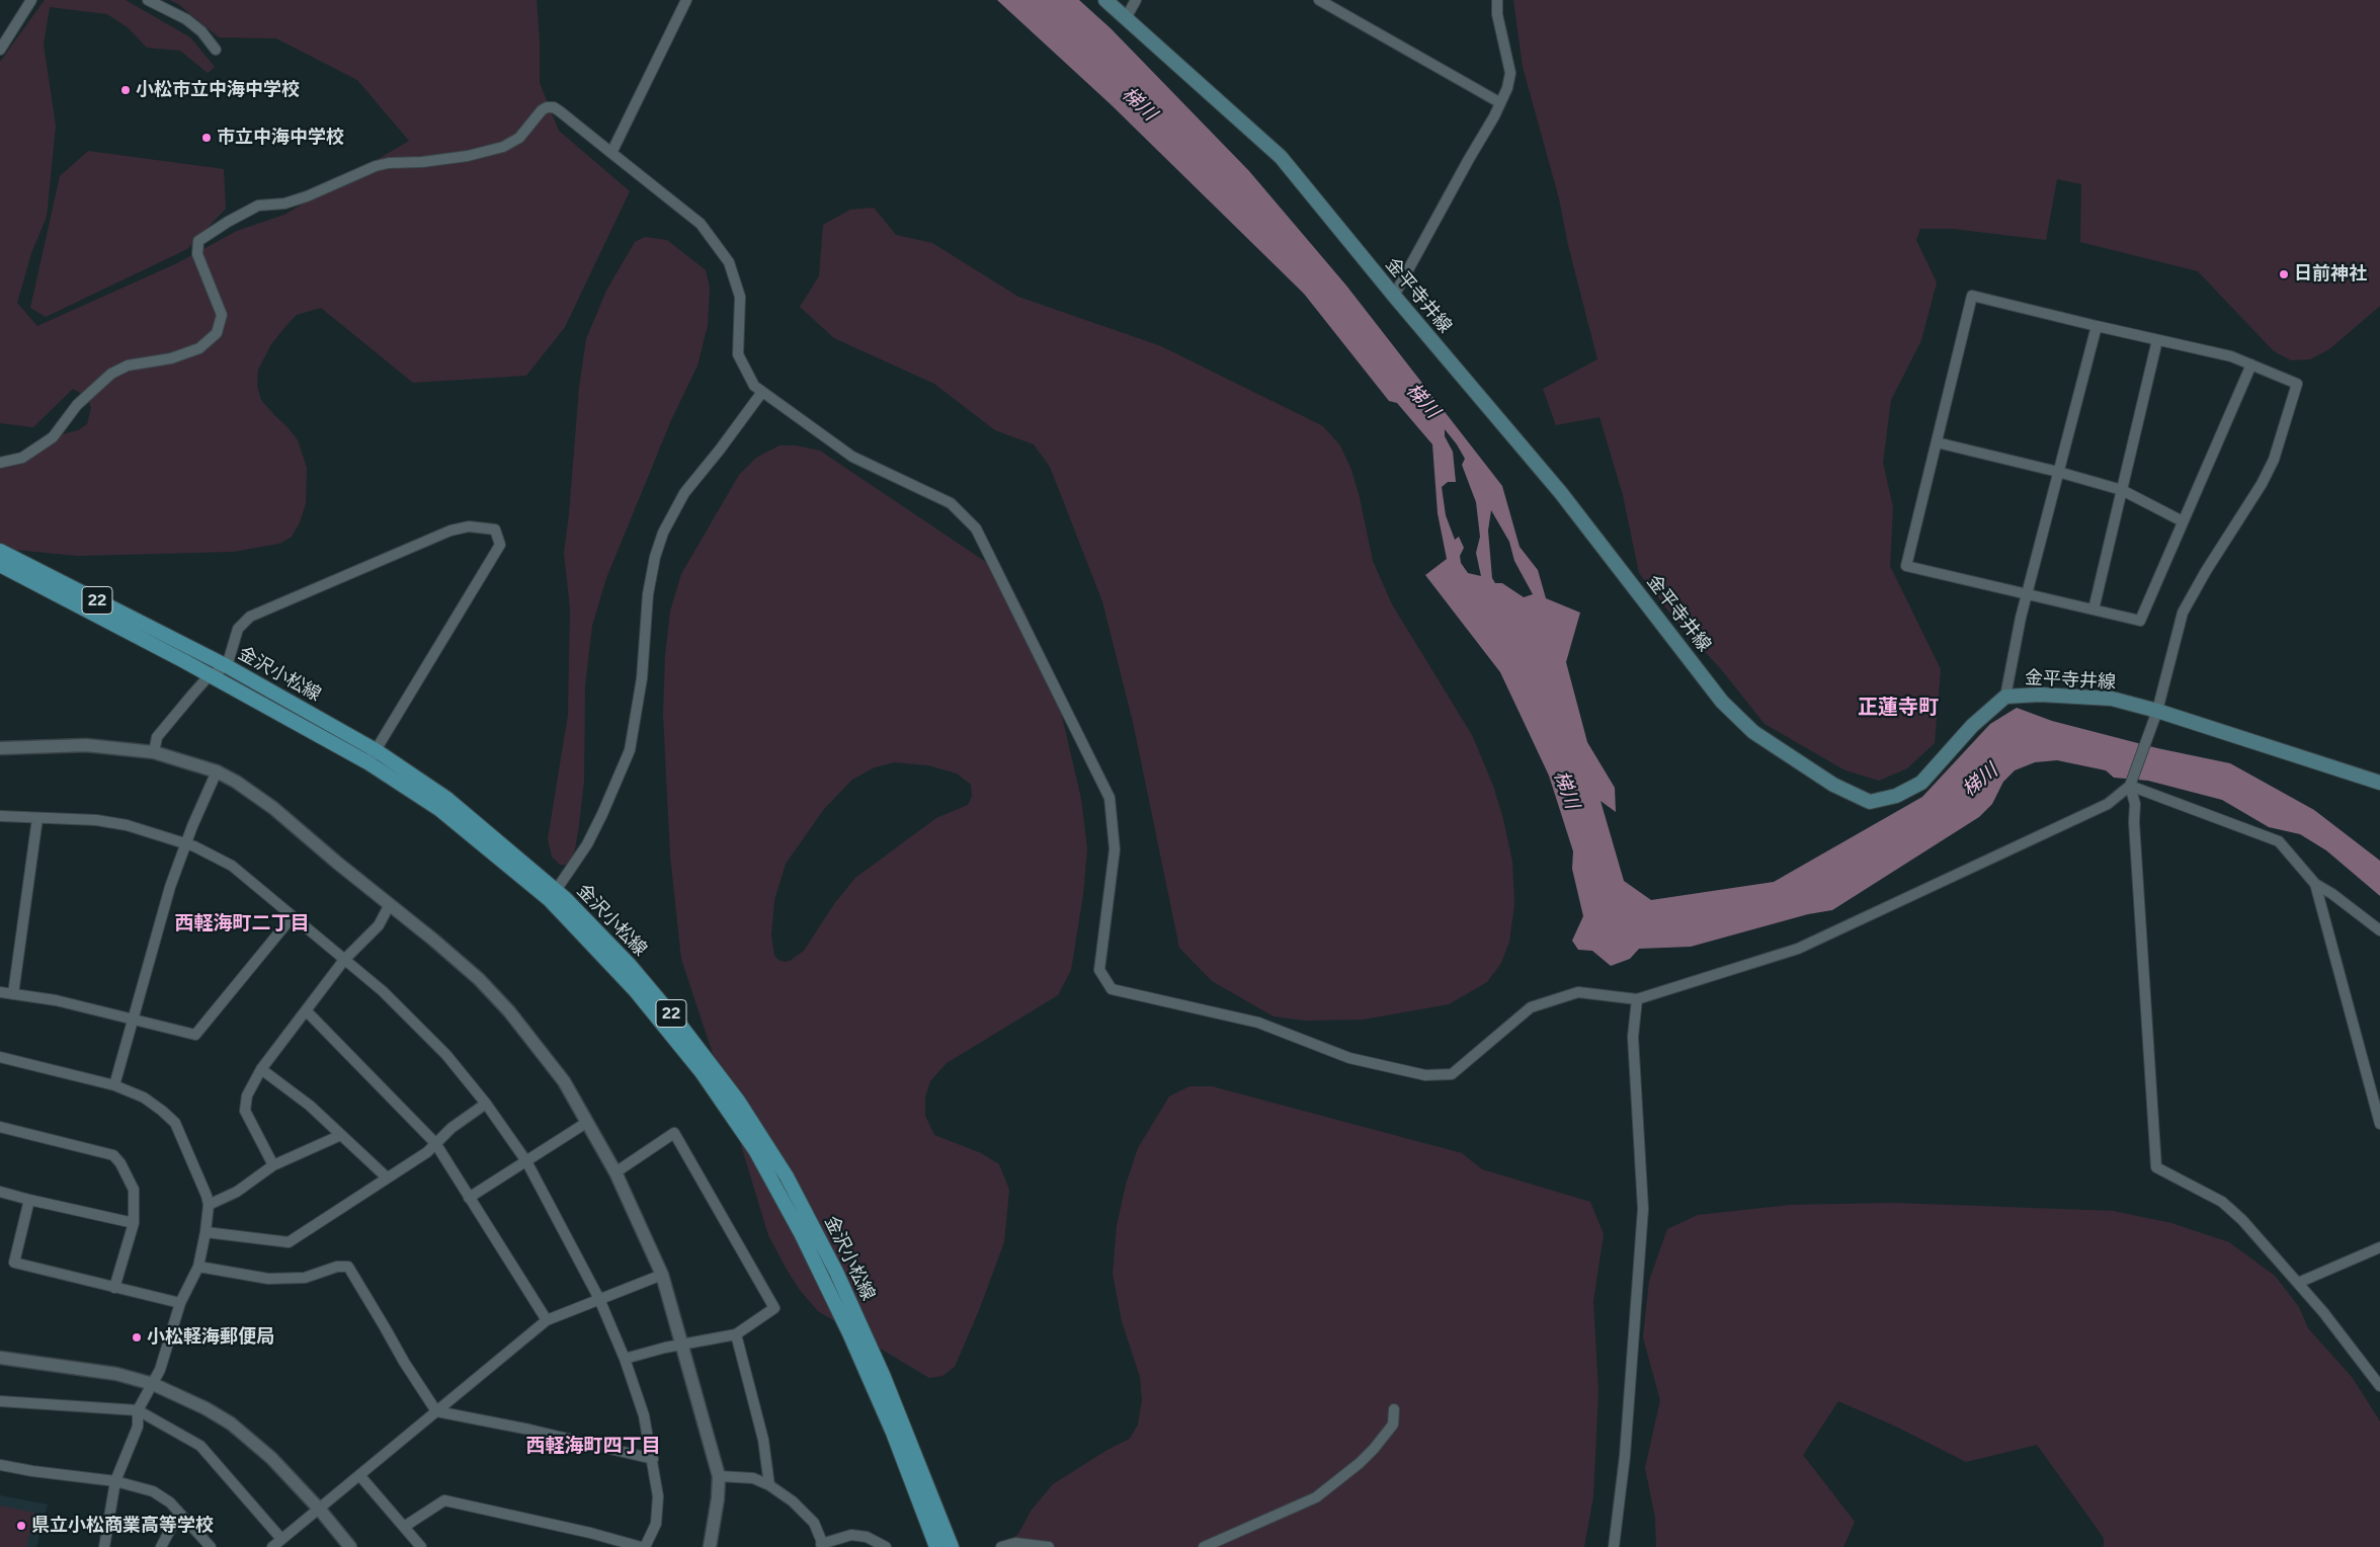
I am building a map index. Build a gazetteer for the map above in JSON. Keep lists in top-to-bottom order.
{
  "streets": {
    "main road": ["金平寺井線", "22", "金沢小松線"]
  },
  "districts": ["正蓮寺町", "西軽海町二丁目", "西軽海町四丁目"],
  "water": ["梯川"],
  "places": [
    "小松市立中海中学校",
    "市立中海中学校",
    "日前神社",
    "小松軽海郵便局",
    "県立小松商業高等学校"
  ]
}
